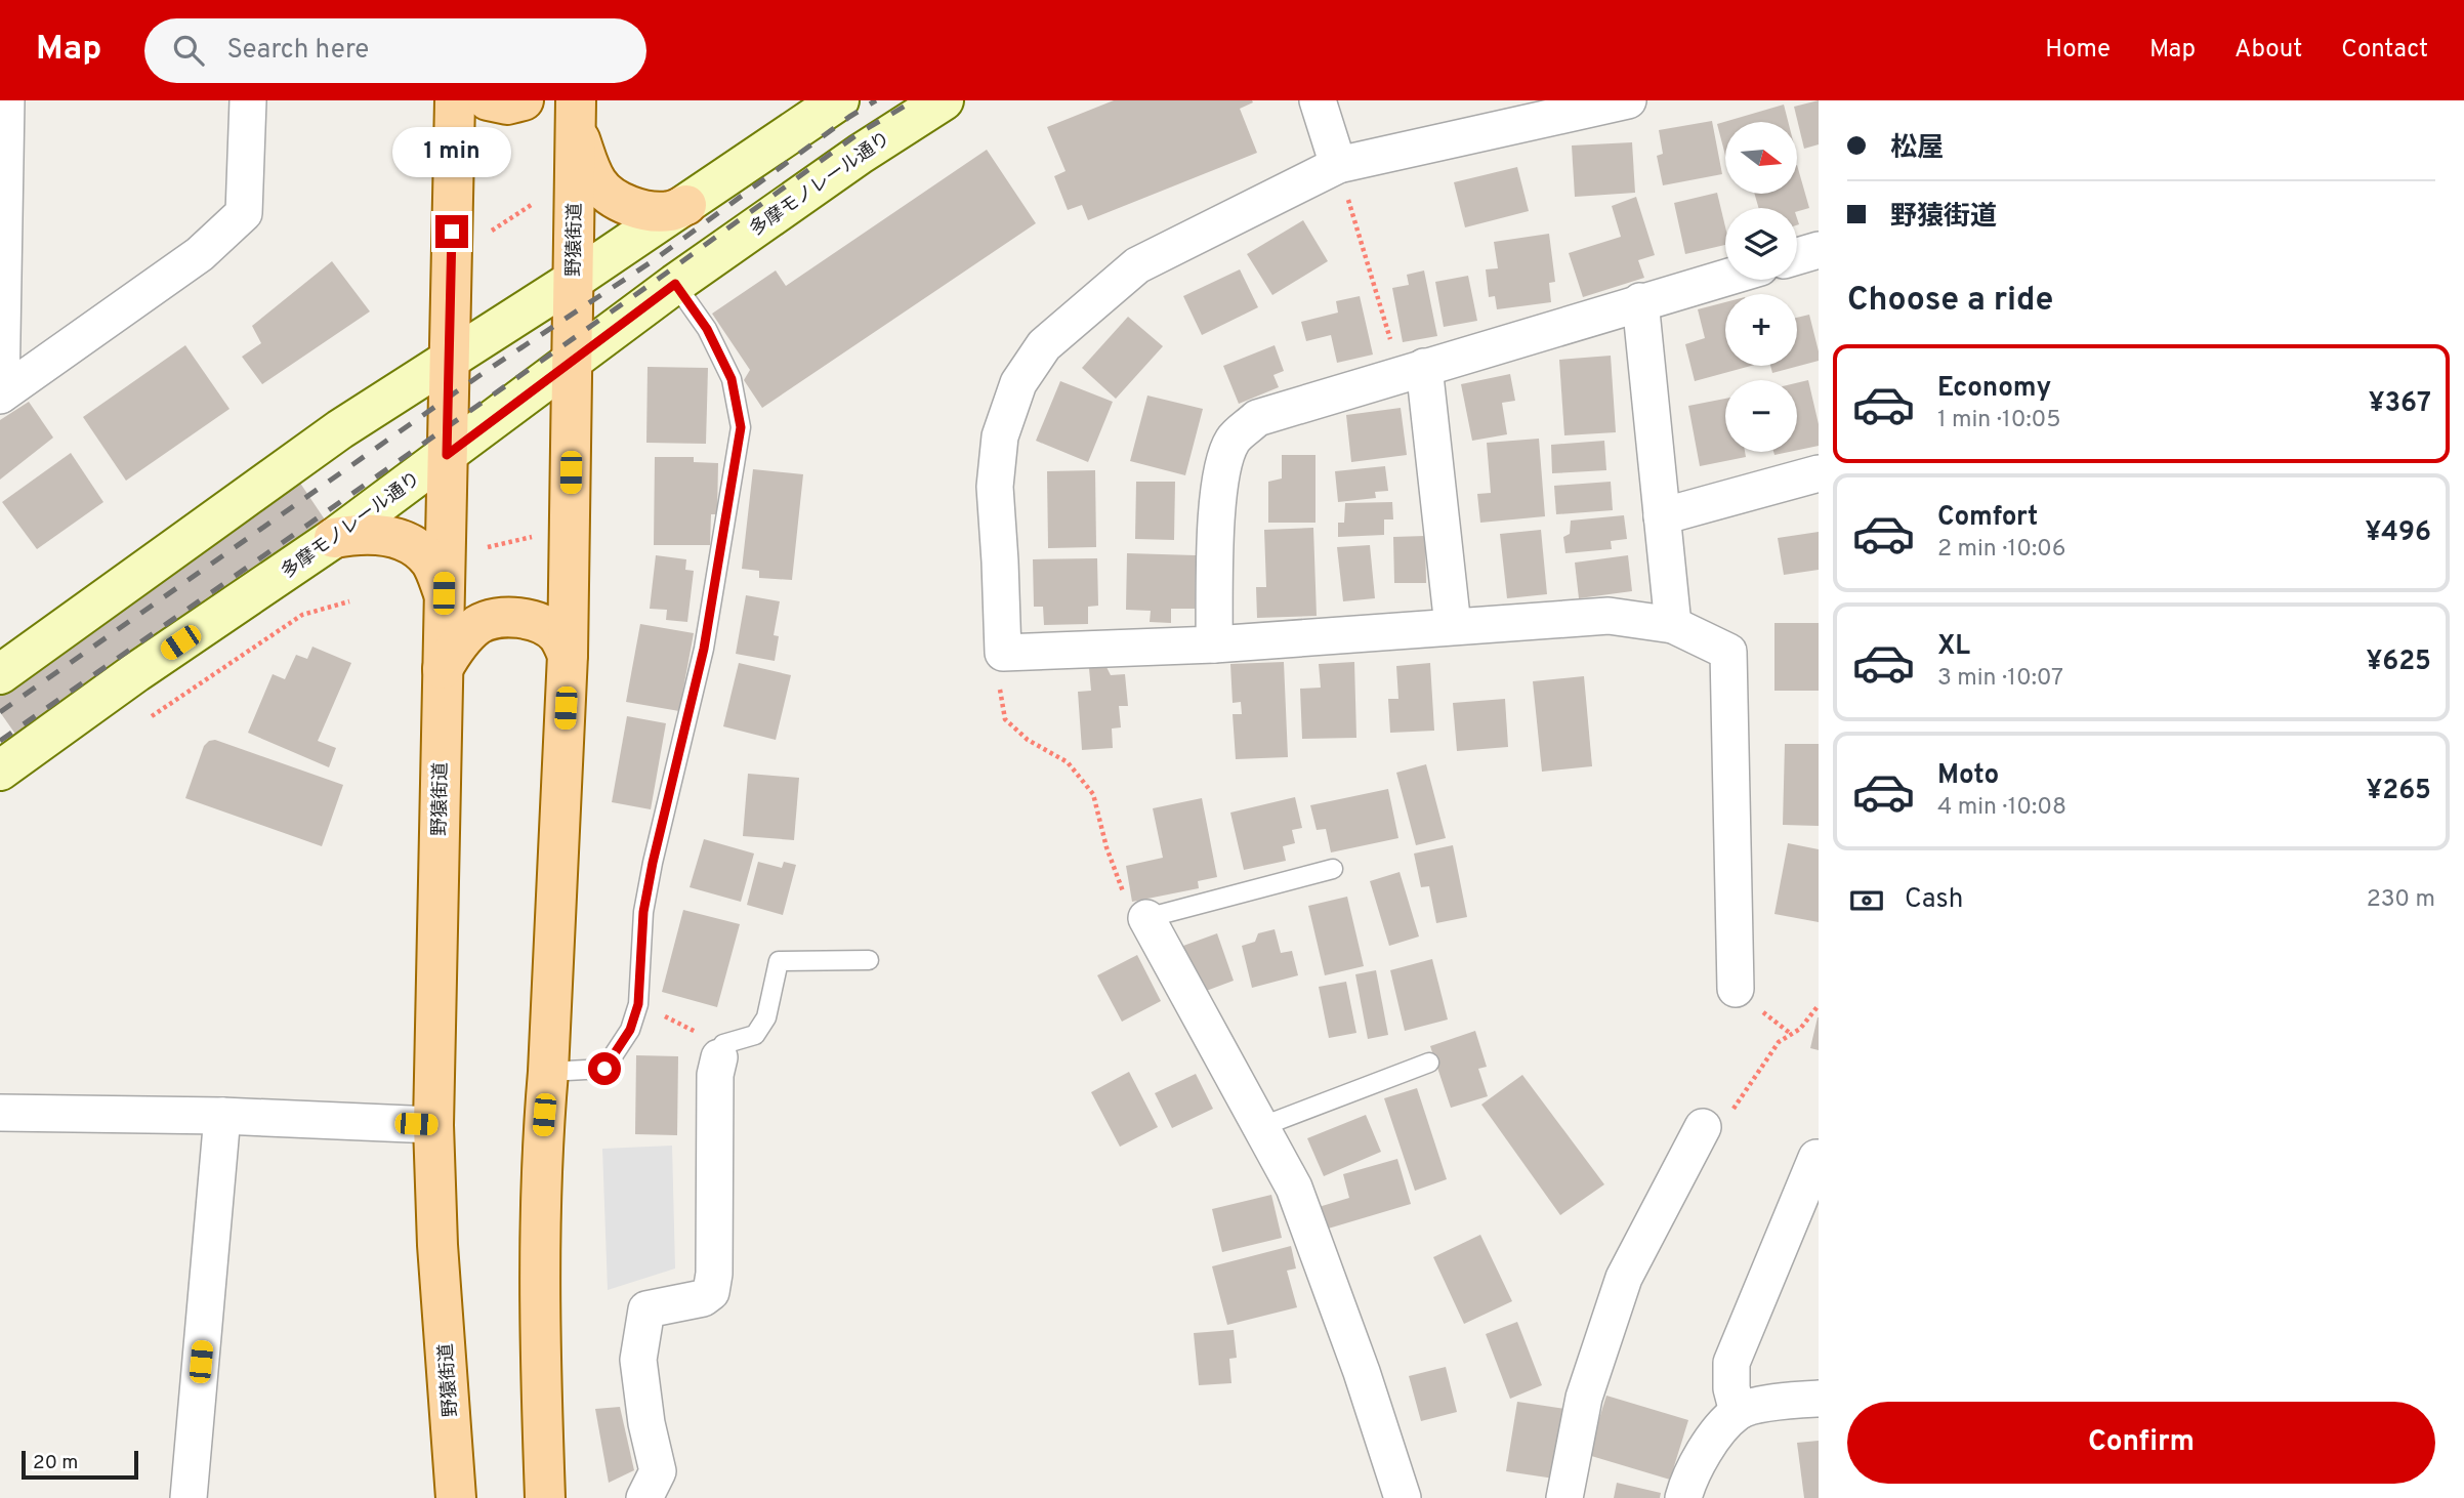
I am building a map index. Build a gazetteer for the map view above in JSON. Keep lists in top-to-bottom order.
{
  "streets": {
    "main road": ["多摩モノレール通り", "野猿街道"]
  },
  "crossings": [
    ["多摩モノレール通り", "野猿街道"]
  ],
  "scale_bar": "20 m",
  "north": "right",
  "page": {
    "header": "Map",
    "search": "Search here",
    "nav": [
      "Home",
      "Map",
      "About",
      "Contact"
    ],
    "banner": ["松屋", "野猿街道"],
    "map_buttons": ["+", "−"],
    "bubble": "1 min",
    "heading": "Choose a ride",
    "list": [
      {
        "name": "Economy",
        "note": "1 min · 10:05",
        "value": "¥367"
      },
      {
        "name": "Comfort",
        "note": "2 min · 10:06",
        "value": "¥496"
      },
      {
        "name": "XL",
        "note": "3 min · 10:07",
        "value": "¥625"
      },
      {
        "name": "Moto",
        "note": "4 min · 10:08",
        "value": "¥265"
      }
    ],
    "pay": ["Cash", "230 m"],
    "buttons": "Confirm",
    "scale": "20 m"
  }
}
